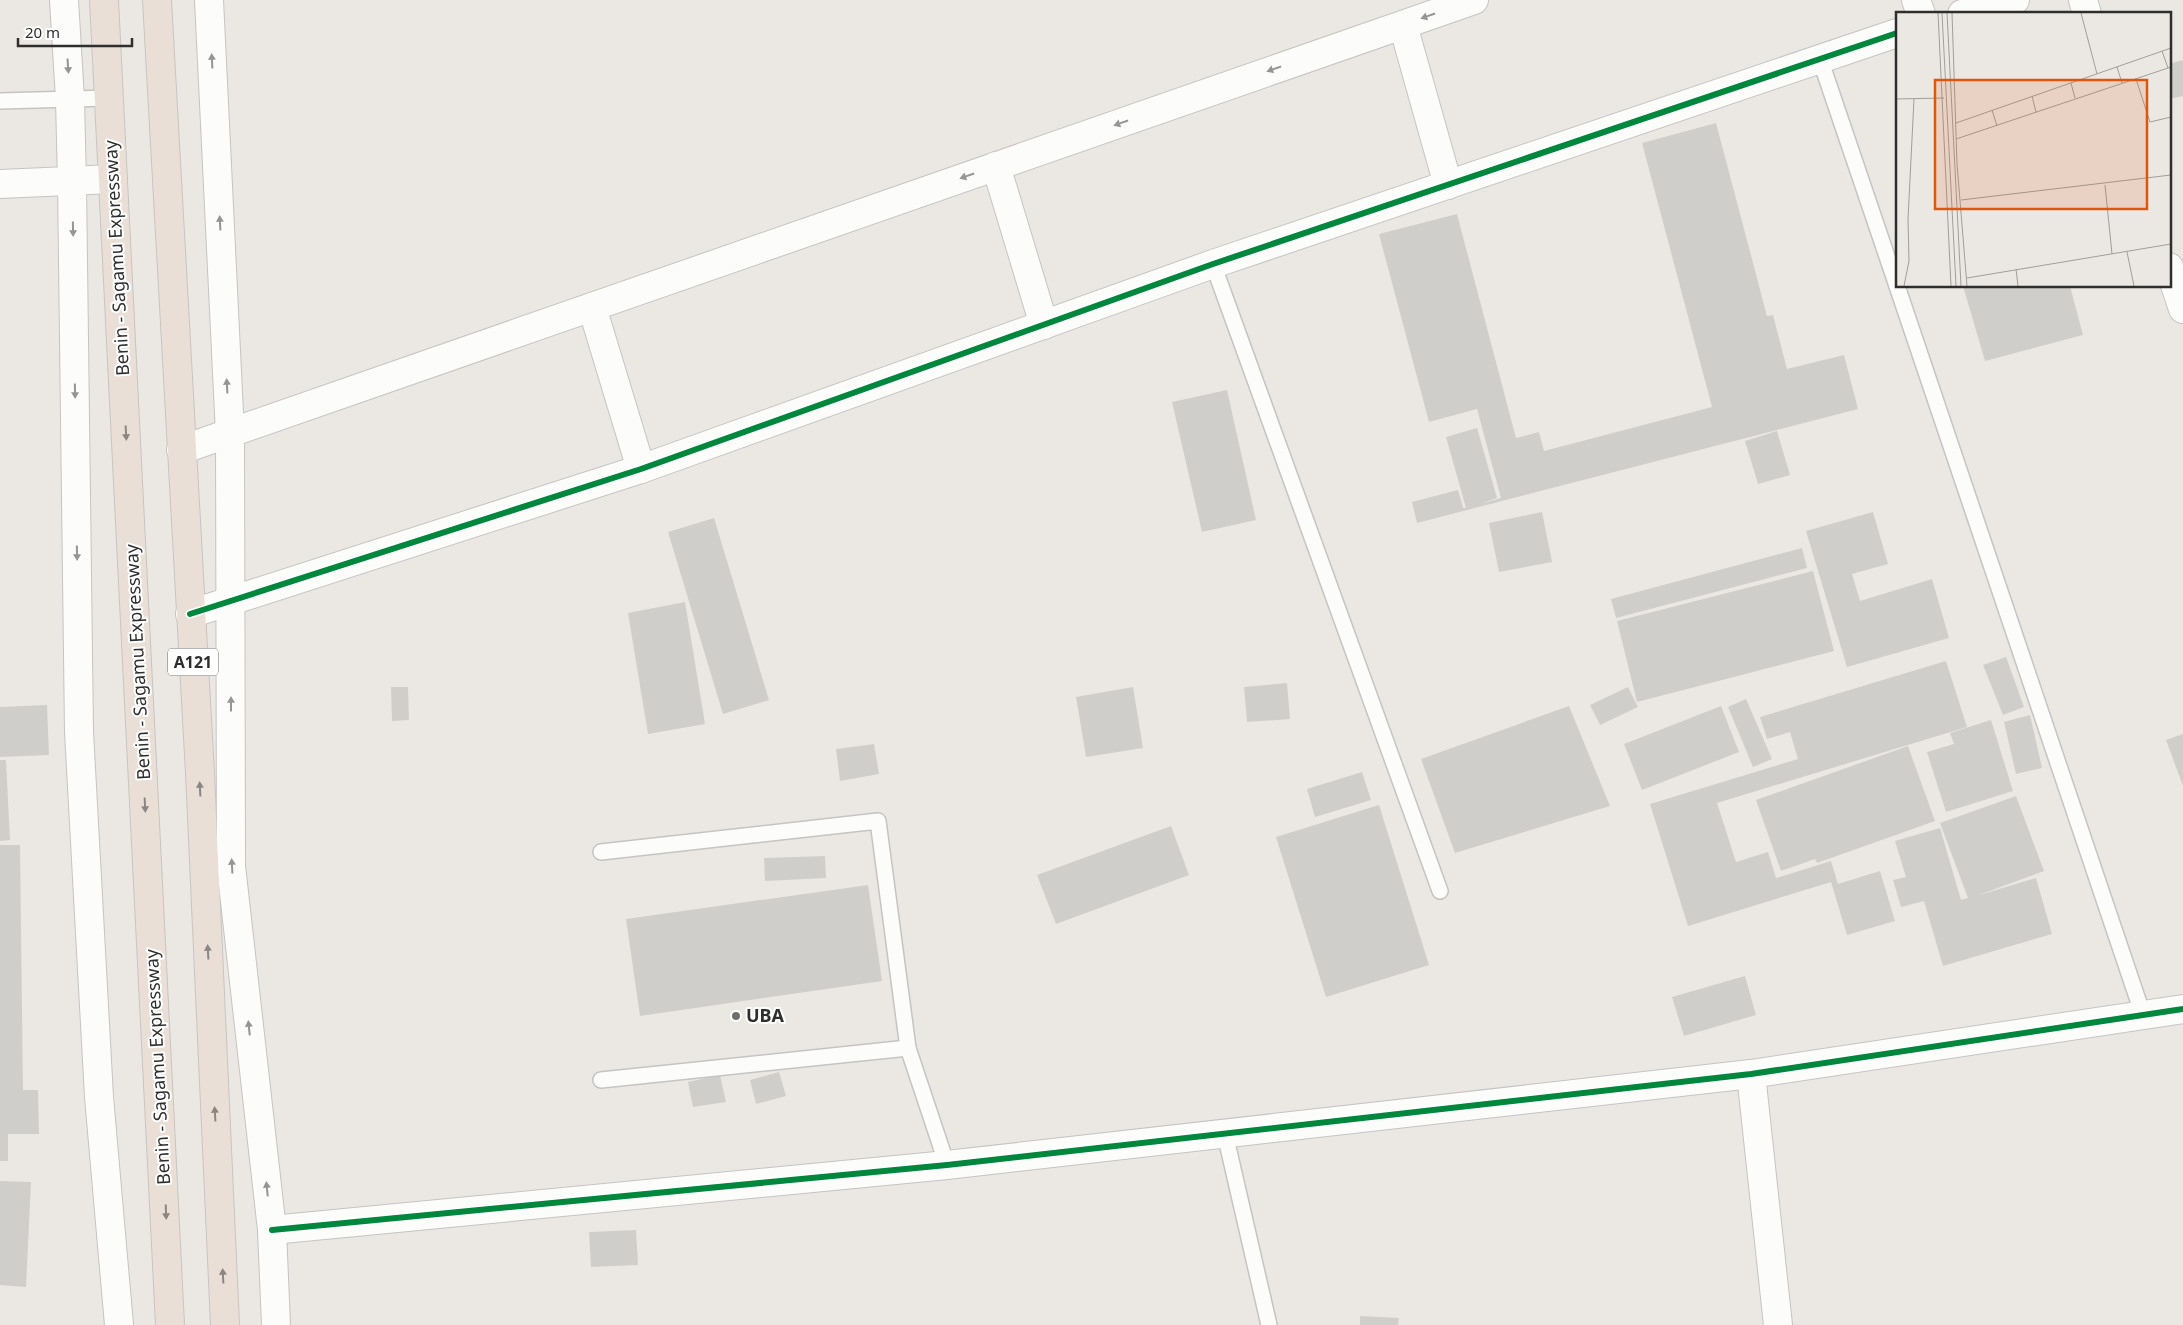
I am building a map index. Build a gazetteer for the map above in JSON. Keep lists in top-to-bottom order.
{
  "streets": {
    "highway": ["Benin - Sagamu Expressway", "A121"]
  },
  "places": ["UBA"],
  "scale_bar": "20 m"
}
